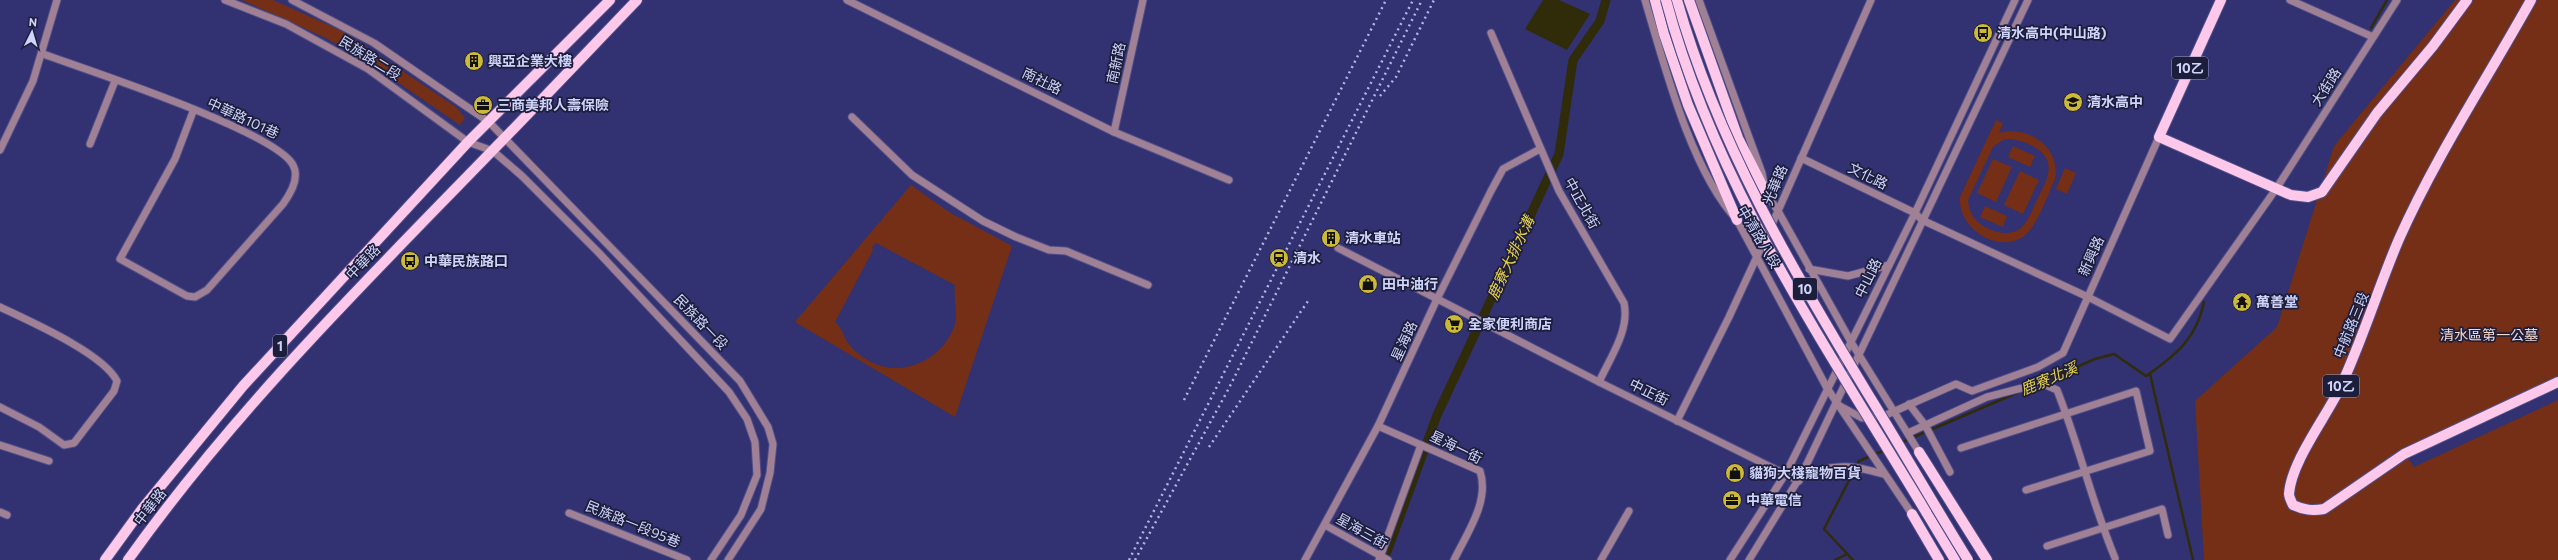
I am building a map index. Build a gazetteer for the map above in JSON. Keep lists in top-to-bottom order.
{
  "streets": {
    "main road": [
      "10乙",
      "新興路",
      "中華路",
      "10",
      "中航路三段",
      "1"
    ],
    "street": [
      "民族路二段",
      "南新路",
      "南社路",
      "大街路",
      "中華路101巷",
      "文化路",
      "光華路",
      "中正北街",
      "中清路八段",
      "中山路",
      "民族路一段",
      "星海路",
      "中正街",
      "星海一街",
      "民族路一段95巷",
      "星海三街"
    ]
  },
  "crossings": [
    ["民族路二段", "中華路"],
    ["民族路二段", "民族路一段"],
    ["南新路", "南社路"],
    ["大街路", "新興路"],
    ["文化路", "光華路"],
    ["文化路", "中山路"],
    ["光華路", "中清路八段"],
    ["光華路", "中正街"],
    ["中正北街", "星海路"],
    ["中正北街", "中正街"],
    ["中清路八段", "新興路"],
    ["中清路八段", "中山路"],
    ["新興路", "中山路"],
    ["中華路", "民族路一段"],
    ["中山路", "中正街"],
    ["星海路", "中正街"],
    ["星海路", "星海一街"],
    ["星海路", "星海三街"]
  ],
  "water": ["鹿寮大排水溝", "鹿寮北溪"],
  "parks": ["清水區第一公墓"],
  "places": {
    "bus stop": ["清水高中(中山路)", "中華民族路口"],
    "building": ["興亞企業大樓", "清水車站"],
    "school or university": ["清水高中"],
    "office": ["三商美邦人壽保險", "中華電信"],
    "station": ["清水"],
    "shop": ["田中油行", "貓狗大棧寵物百貨"],
    "temple": ["萬善堂"],
    "supermarket": ["全家便利商店"]
  },
  "north": "top"
}
